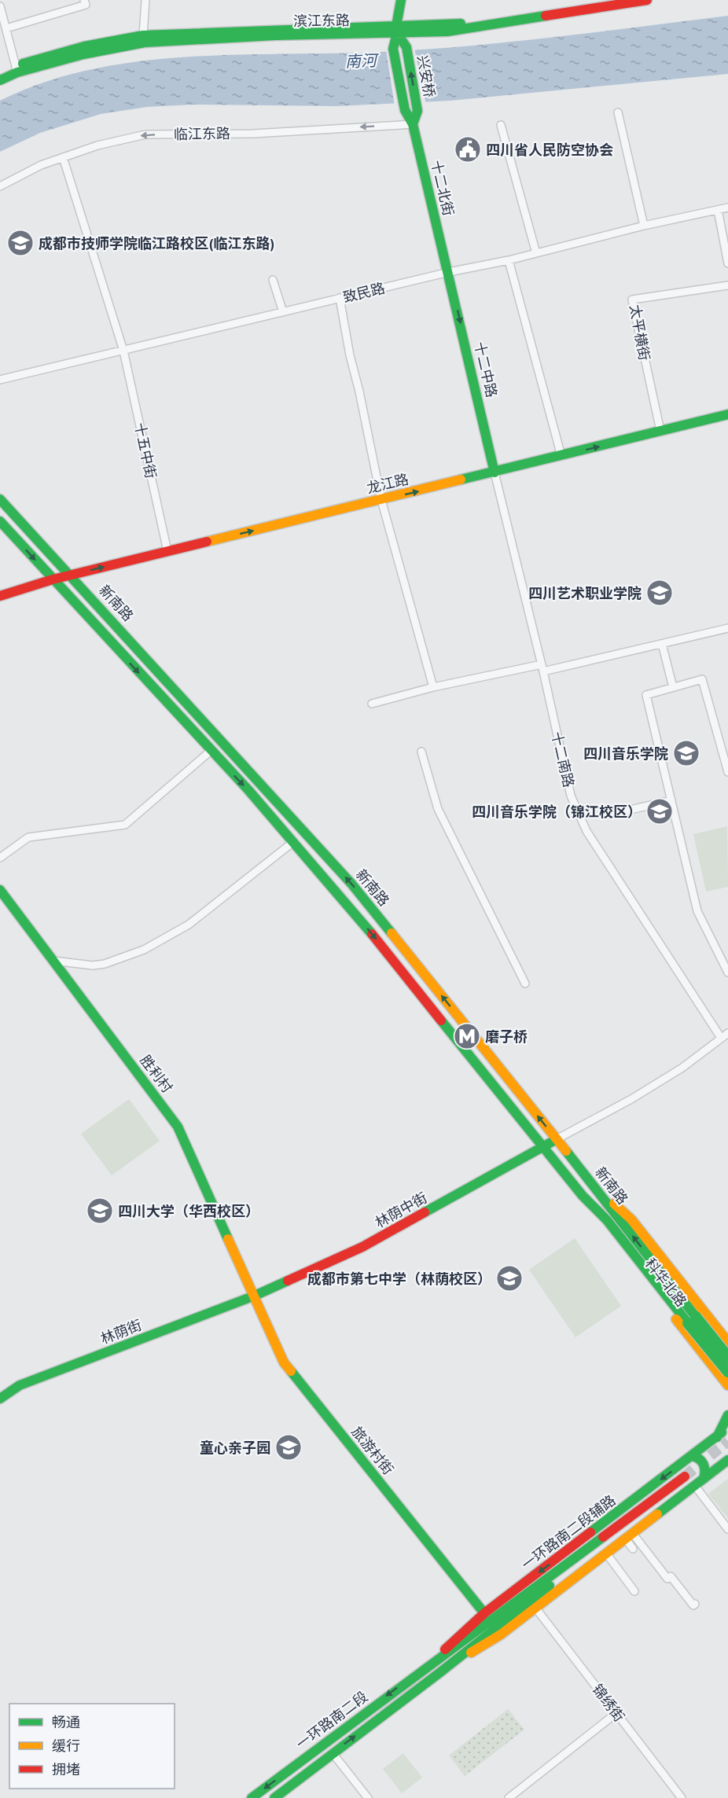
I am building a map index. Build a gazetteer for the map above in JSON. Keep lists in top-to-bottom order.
{
  "streets": {
    "main road": [
      "滨江东路",
      "兴安桥",
      "十二北街",
      "十二中路",
      "龙江路",
      "新南路",
      "胜利村",
      "林荫中街",
      "科华北路",
      "林荫街",
      "旅游村街",
      "一环路南二段辅路",
      "一环路南二段"
    ],
    "street": [
      "临江东路",
      "致民路",
      "太平横街",
      "十五中街",
      "十二南路",
      "锦绣街"
    ]
  },
  "crossings": [
    ["滨江东路", "兴安桥"],
    ["兴安桥", "临江东路"],
    ["兴安桥", "十二北街"],
    ["临江东路", "十二北街"],
    ["临江东路", "十五中街"],
    ["十二北街", "致民路"],
    ["十二北街", "十二中路"],
    ["致民路", "十二中路"],
    ["致民路", "十五中街"],
    ["太平横街", "龙江路"],
    ["十二中路", "龙江路"],
    ["十二中路", "十二南路"],
    ["十五中街", "龙江路"],
    ["龙江路", "新南路"],
    ["龙江路", "十二南路"],
    ["新南路", "林荫中街"],
    ["新南路", "科华北路"],
    ["胜利村", "林荫中街"],
    ["胜利村", "林荫街"],
    ["胜利村", "旅游村街"],
    ["林荫中街", "林荫街"],
    ["林荫中街", "旅游村街"],
    ["林荫街", "旅游村街"],
    ["旅游村街", "一环路南二段辅路"],
    ["一环路南二段辅路", "一环路南二段"]
  ],
  "one_way": ["临江东路", "十二中路", "龙江路"],
  "water": ["南河"],
  "places": {
    "public building": ["四川省人民防空协会"],
    "school or university": [
      "成都市技师学院临江路校区(临江东路)",
      "四川艺术职业学院",
      "四川音乐学院",
      "四川音乐学院（锦江校区）",
      "四川大学（华西校区）",
      "成都市第七中学（林荫校区）",
      "童心亲子园"
    ],
    "metro station": ["磨子桥"]
  },
  "legend": ["畅通", "缓行", "拥堵"]
}
